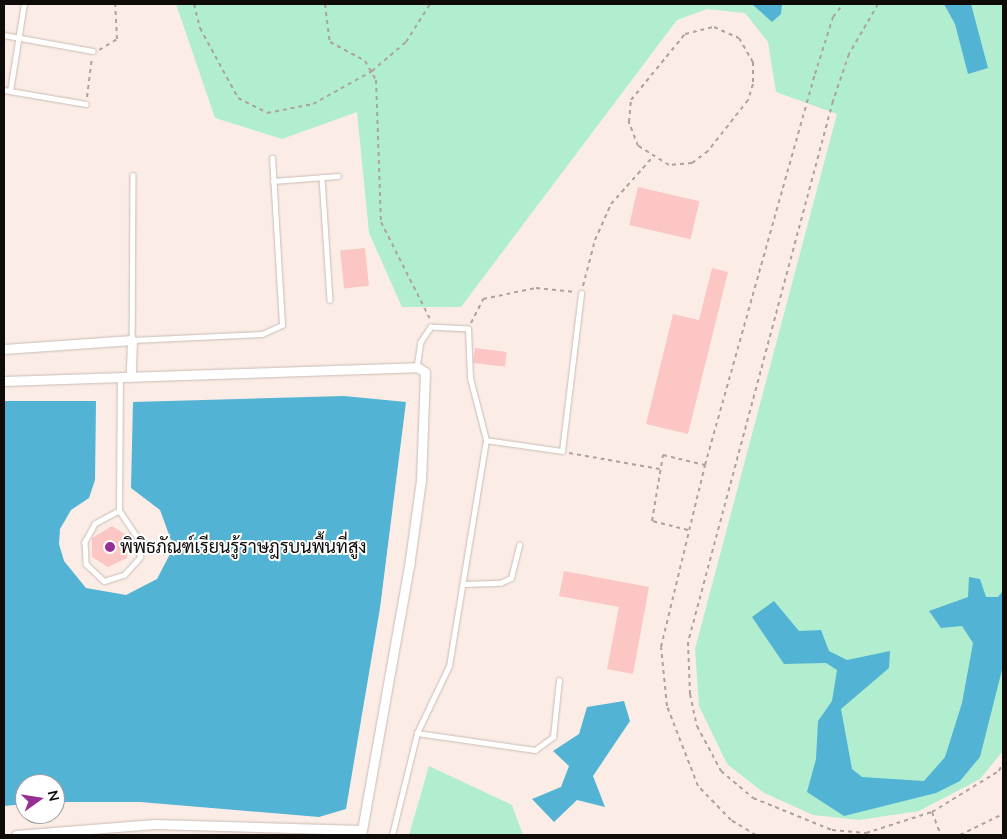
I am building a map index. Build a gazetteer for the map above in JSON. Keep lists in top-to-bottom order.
{
  "places": ["พิพิธภัณฑ์เรียนรู้ราษฎรบนพื้นที่สูง"],
  "north": "right"
}
